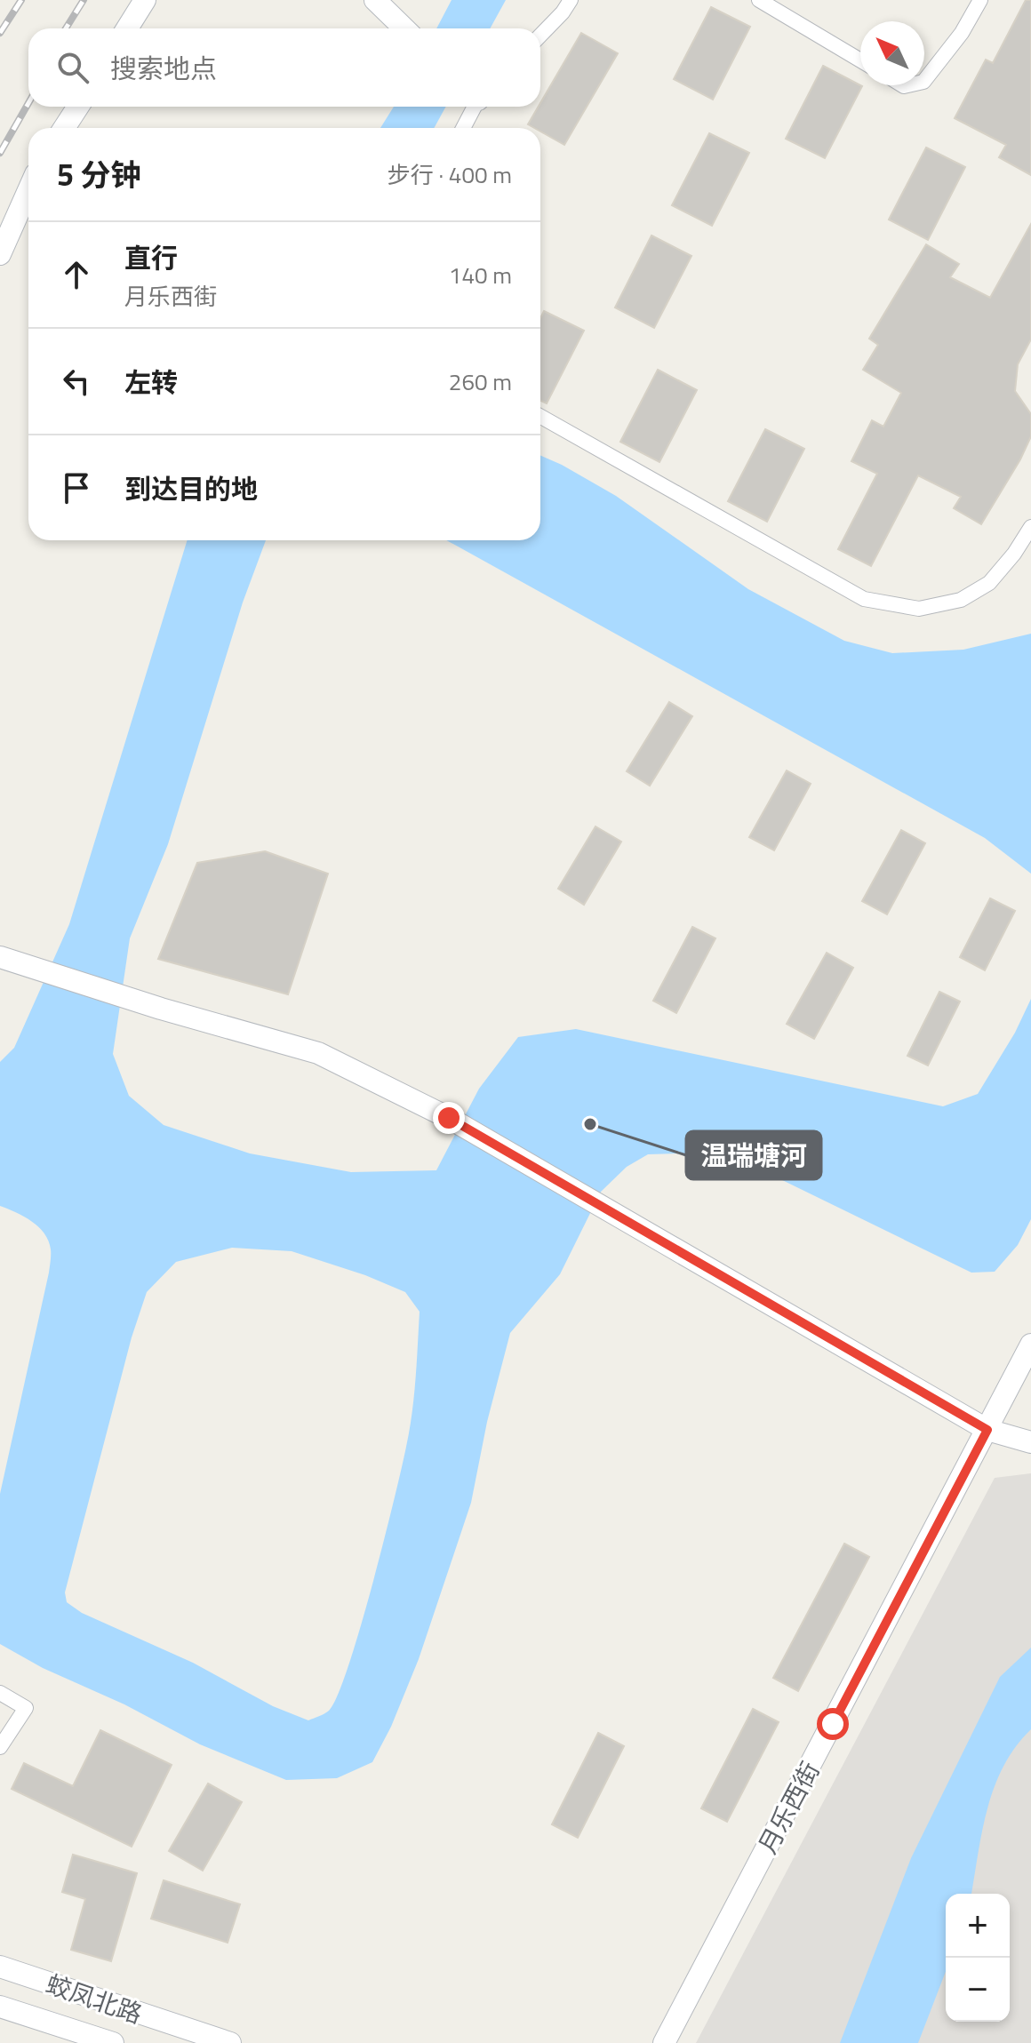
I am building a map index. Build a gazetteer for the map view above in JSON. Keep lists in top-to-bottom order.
{
  "streets": {
    "street": ["月乐西街", "蛟凤北路"]
  },
  "places": ["温瑞塘河"],
  "north": "top left",
  "page": {
    "search": "搜索地点",
    "heading": ["5 分钟", "步行 · 400 m"],
    "list": [
      ["直行", "月乐西街", "140 m"],
      ["左转", "260 m"],
      "到达目的地"
    ],
    "map_buttons": ["+", "−"]
  }
}
